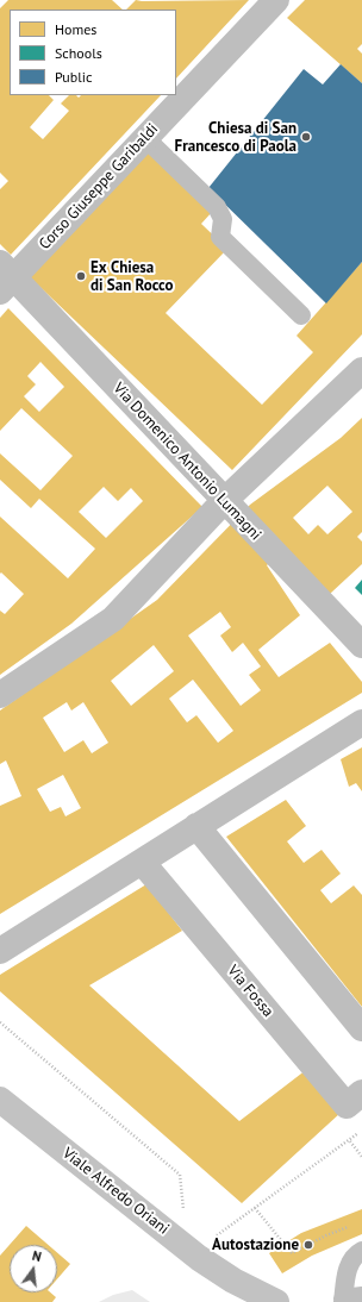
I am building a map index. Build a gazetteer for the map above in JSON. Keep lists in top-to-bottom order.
{
  "streets": {
    "street": [
      "Corso Giuseppe Garibaldi",
      "Via Domenico Antonio Lumagni",
      "Via Fossa",
      "Viale Alfredo Oriani"
    ]
  },
  "crossings": [
    ["Corso Giuseppe Garibaldi", "Via Domenico Antonio Lumagni"]
  ],
  "places": ["Chiesa di San Francesco di Paola", "Ex Chiesa di San Rocco", "Autostazione"],
  "legend": ["Homes", "Schools", "Public"],
  "north": "top"
}
